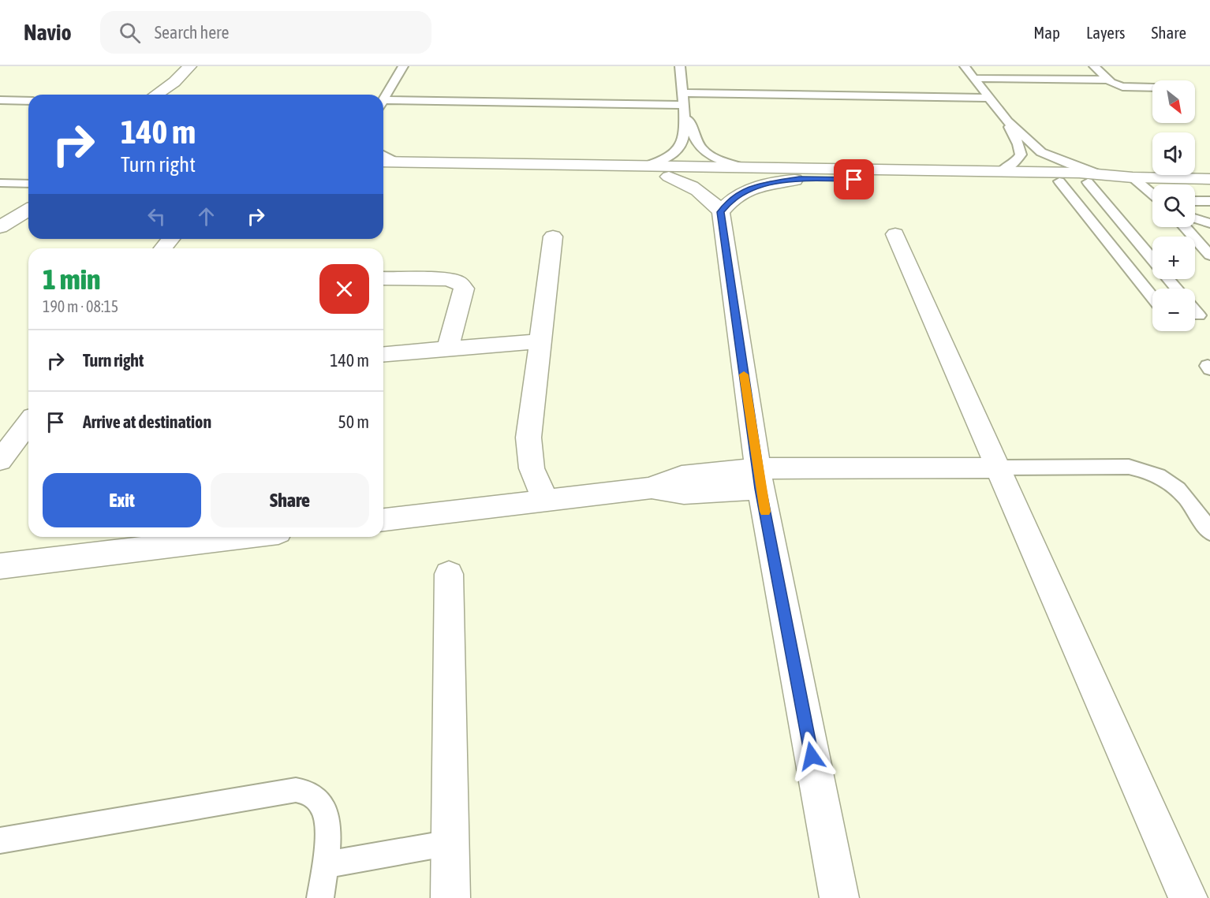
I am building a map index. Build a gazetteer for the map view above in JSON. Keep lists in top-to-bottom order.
{
  "north": "bottom right",
  "page": {
    "header": "Navio",
    "search": "Search here",
    "nav": ["Map", "Layers", "Share"],
    "map_buttons": ["+", "−"],
    "turn": ["140 m", "Turn right"],
    "heading": ["1 min", "190 m · 08:15"],
    "list": [
      {
        "name": "Turn right",
        "value": "140 m"
      },
      {
        "name": "Arrive at destination",
        "value": "50 m"
      }
    ],
    "buttons": ["Exit", "Share"]
  }
}
